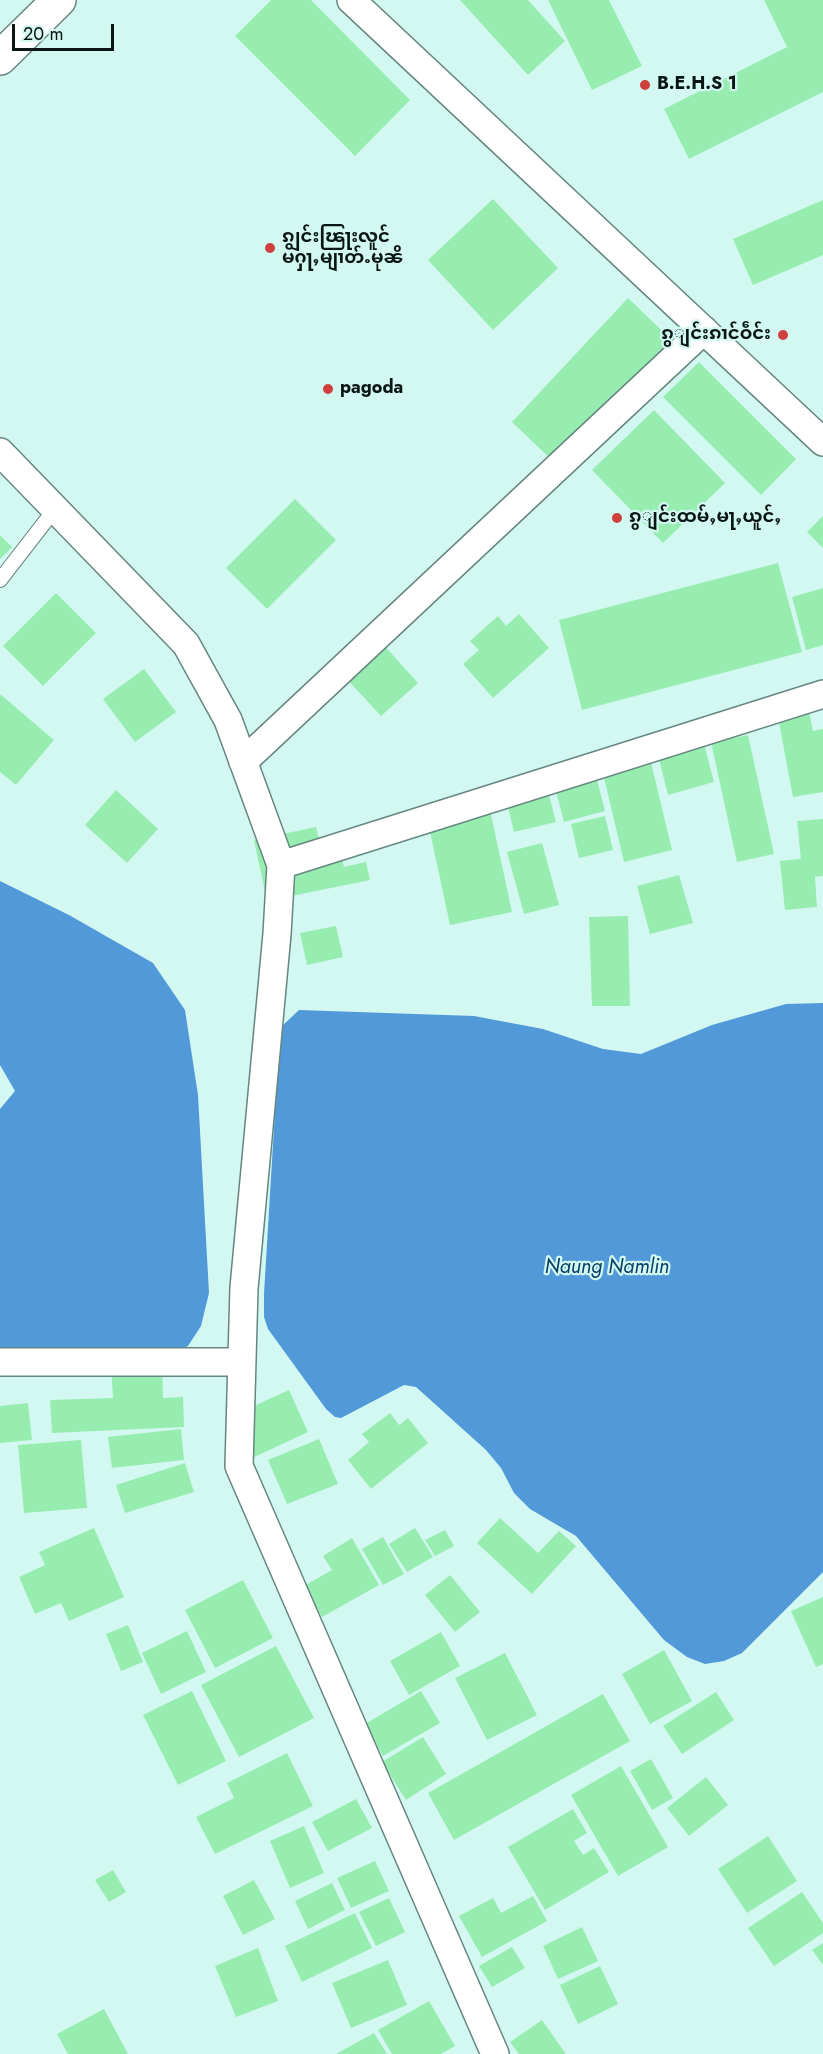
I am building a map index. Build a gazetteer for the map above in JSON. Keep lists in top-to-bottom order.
{
  "water": ["Naung Namlin"],
  "places": [
    "B.E.H.S 1",
    "ၵျွင်းၽြႃးလူင် မႁႃႇမျၢတ်ႉမုၼိ",
    "ၵွျင်းၵၢင်ဝဵင်း",
    "pagoda",
    "ၵွျင်းထမ်ႇမႃႇယူင်ႇ"
  ],
  "scale_bar": "20 m"
}
